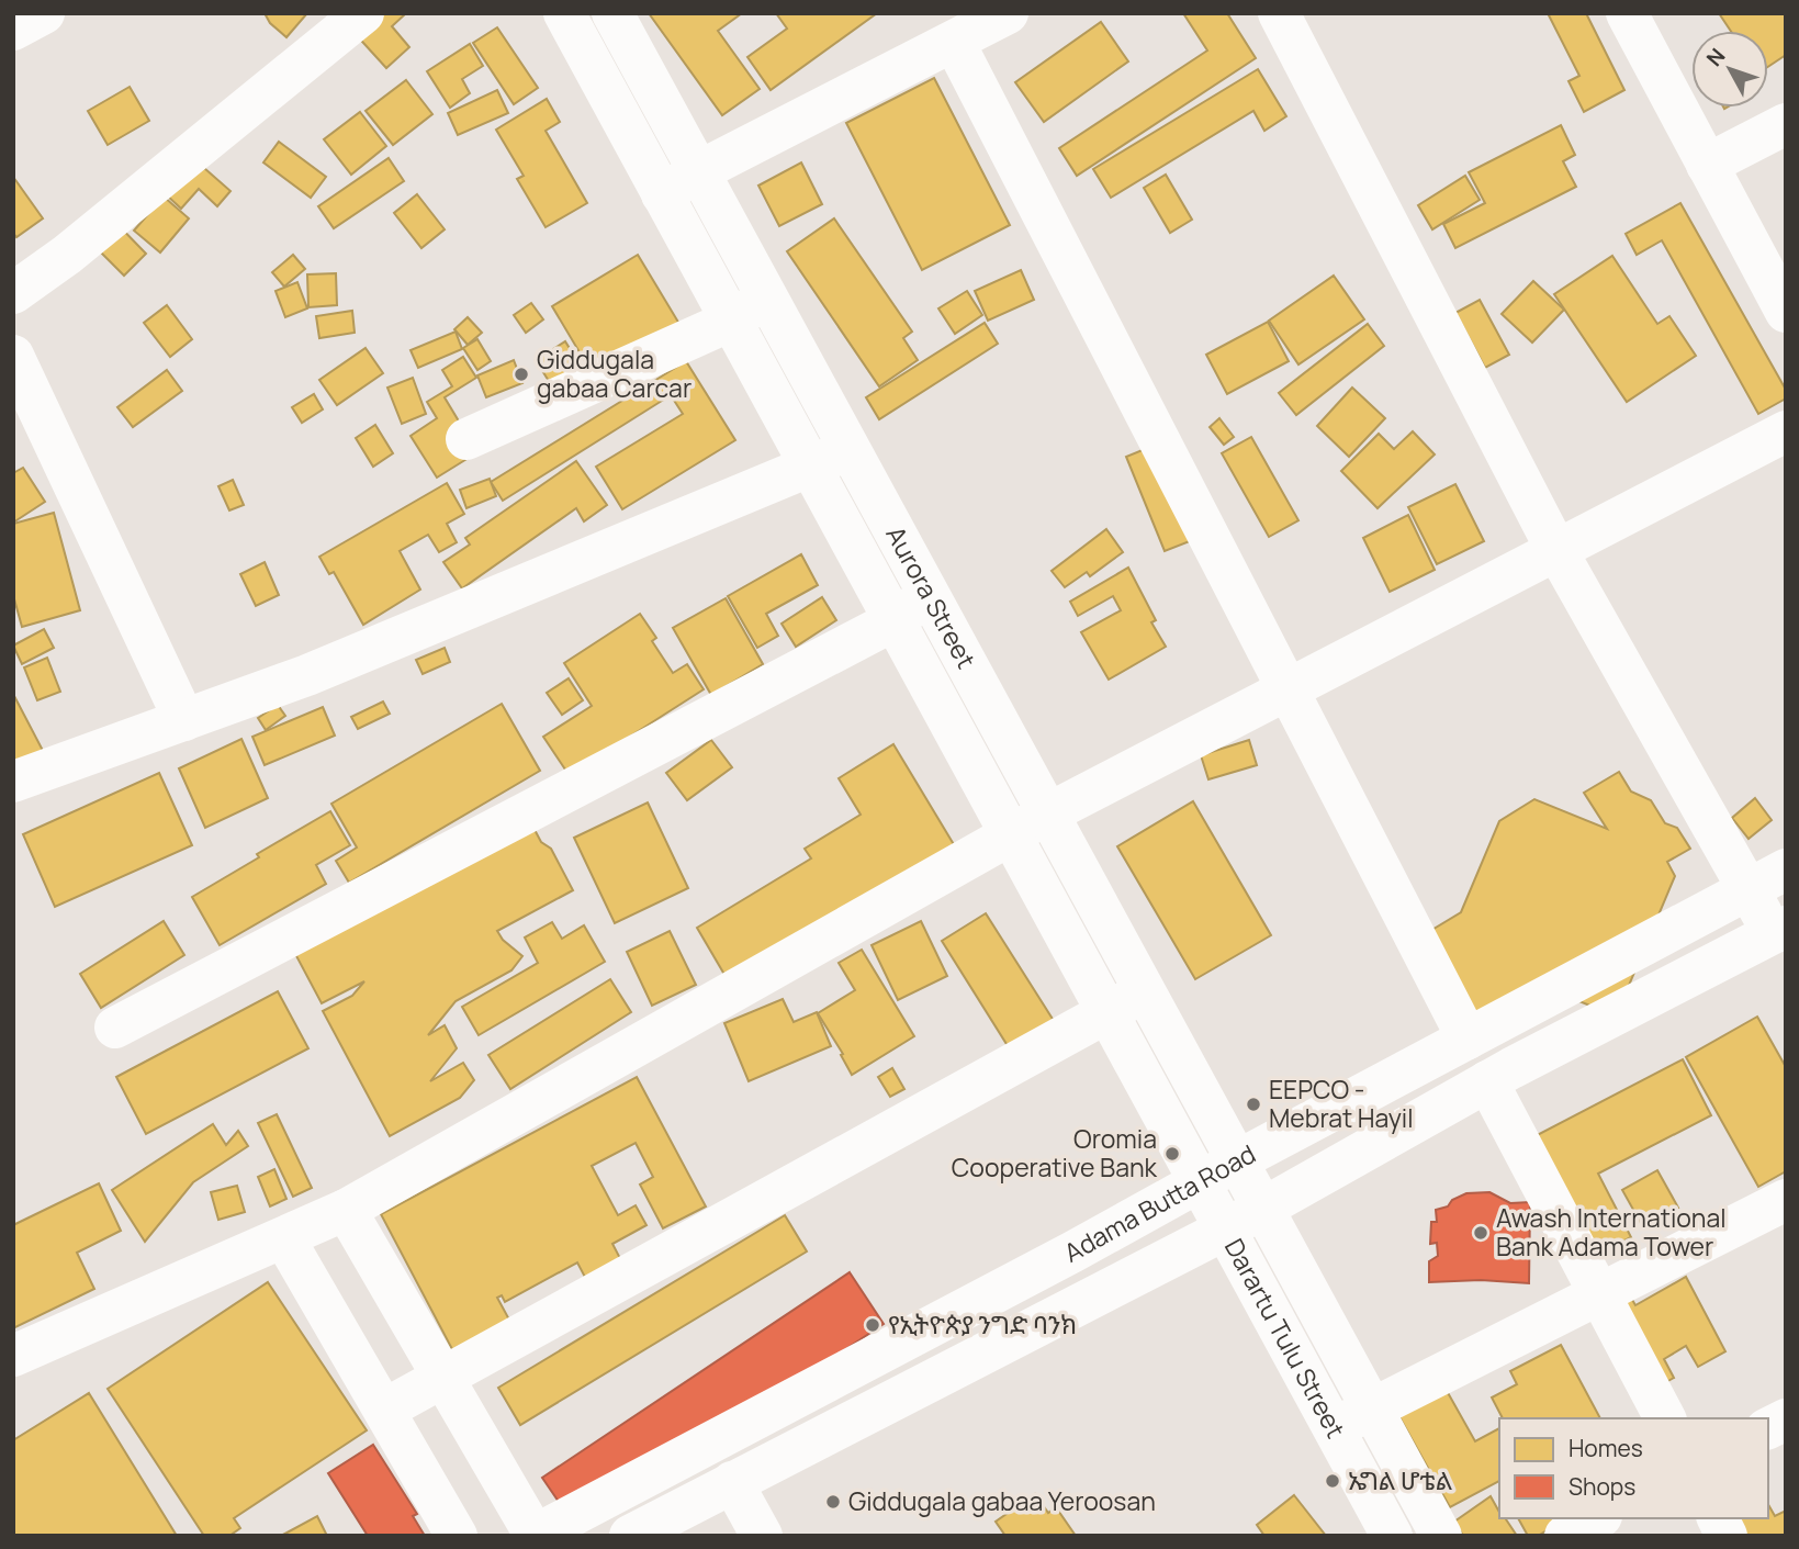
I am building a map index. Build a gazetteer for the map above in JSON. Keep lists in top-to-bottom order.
{
  "streets": {
    "street": ["Aurora Street", "Adama Butta Road", "Darartu Tulu Street"]
  },
  "crossings": [
    ["Aurora Street", "Adama Butta Road"],
    ["Aurora Street", "Darartu Tulu Street"],
    ["Adama Butta Road", "Darartu Tulu Street"]
  ],
  "places": [
    "Giddugala gabaa Carcar",
    "EEPCO - Mebrat Hayil",
    "Oromia Cooperative Bank",
    "Awash International Bank Adama Tower",
    "የኢትዮጵያ ንግድ ባንክ",
    "ኤግል ሆቴል",
    "Giddugala gabaa Yeroosan"
  ],
  "legend": ["Homes", "Shops"],
  "north": "top left"
}
